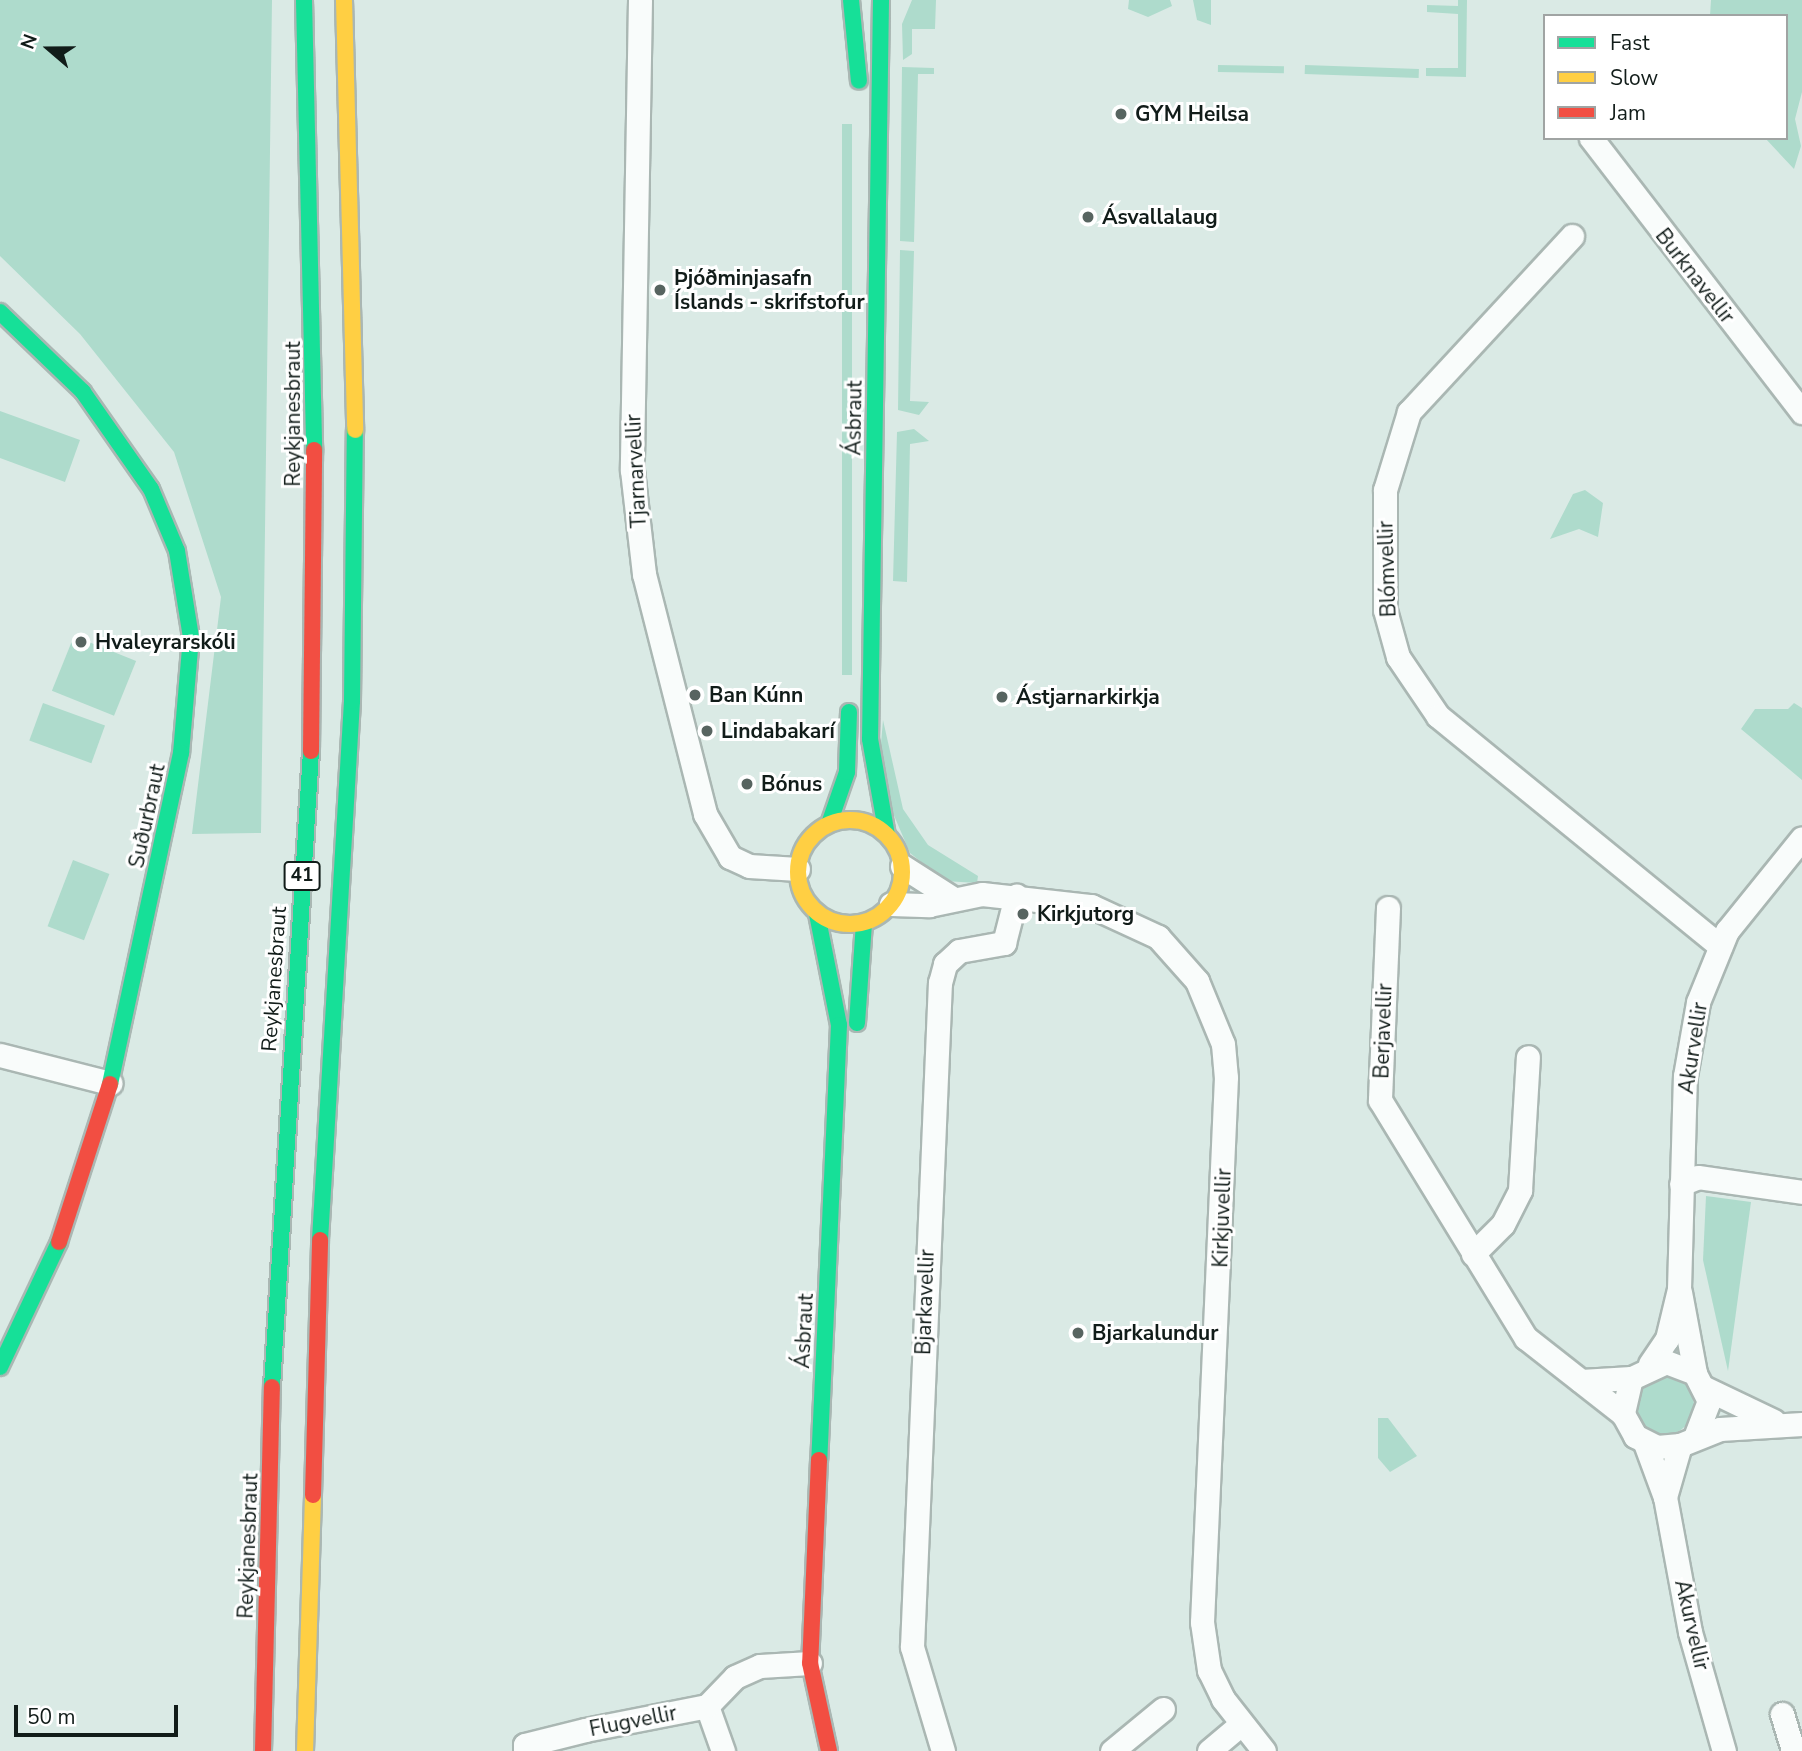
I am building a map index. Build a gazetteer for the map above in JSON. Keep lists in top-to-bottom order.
{
  "streets": {
    "main road": [
      "Reykjanesbraut",
      "Ásbraut",
      "Suðurbraut",
      "41"
    ],
    "street": [
      "Burknavellir",
      "Tjarnarvellir",
      "Blómvellir",
      "Berjavellir",
      "Akurvellir",
      "Kirkjuvellir",
      "Bjarkavellir",
      "Flugvellir"
    ]
  },
  "crossings": [
    ["Ásbraut", "Tjarnarvellir"],
    ["Ásbraut", "Kirkjuvellir"],
    ["Ásbraut", "Flugvellir"],
    ["Tjarnarvellir", "Kirkjuvellir"],
    ["Blómvellir", "Akurvellir"],
    ["Berjavellir", "Akurvellir"],
    ["Kirkjuvellir", "Bjarkavellir"]
  ],
  "places": [
    "GYM Heilsa",
    "Ásvallalaug",
    "Þjóðminjasafn Íslands - skrifstofur",
    "Hvaleyrarskóli",
    "Ban Kúnn",
    "Ástjarnarkirkja",
    "Lindabakarí",
    "Bónus",
    "Kirkjutorg",
    "Bjarkalundur"
  ],
  "legend": ["Fast", "Slow", "Jam"],
  "scale_bar": "50 m",
  "north": "left"
}
